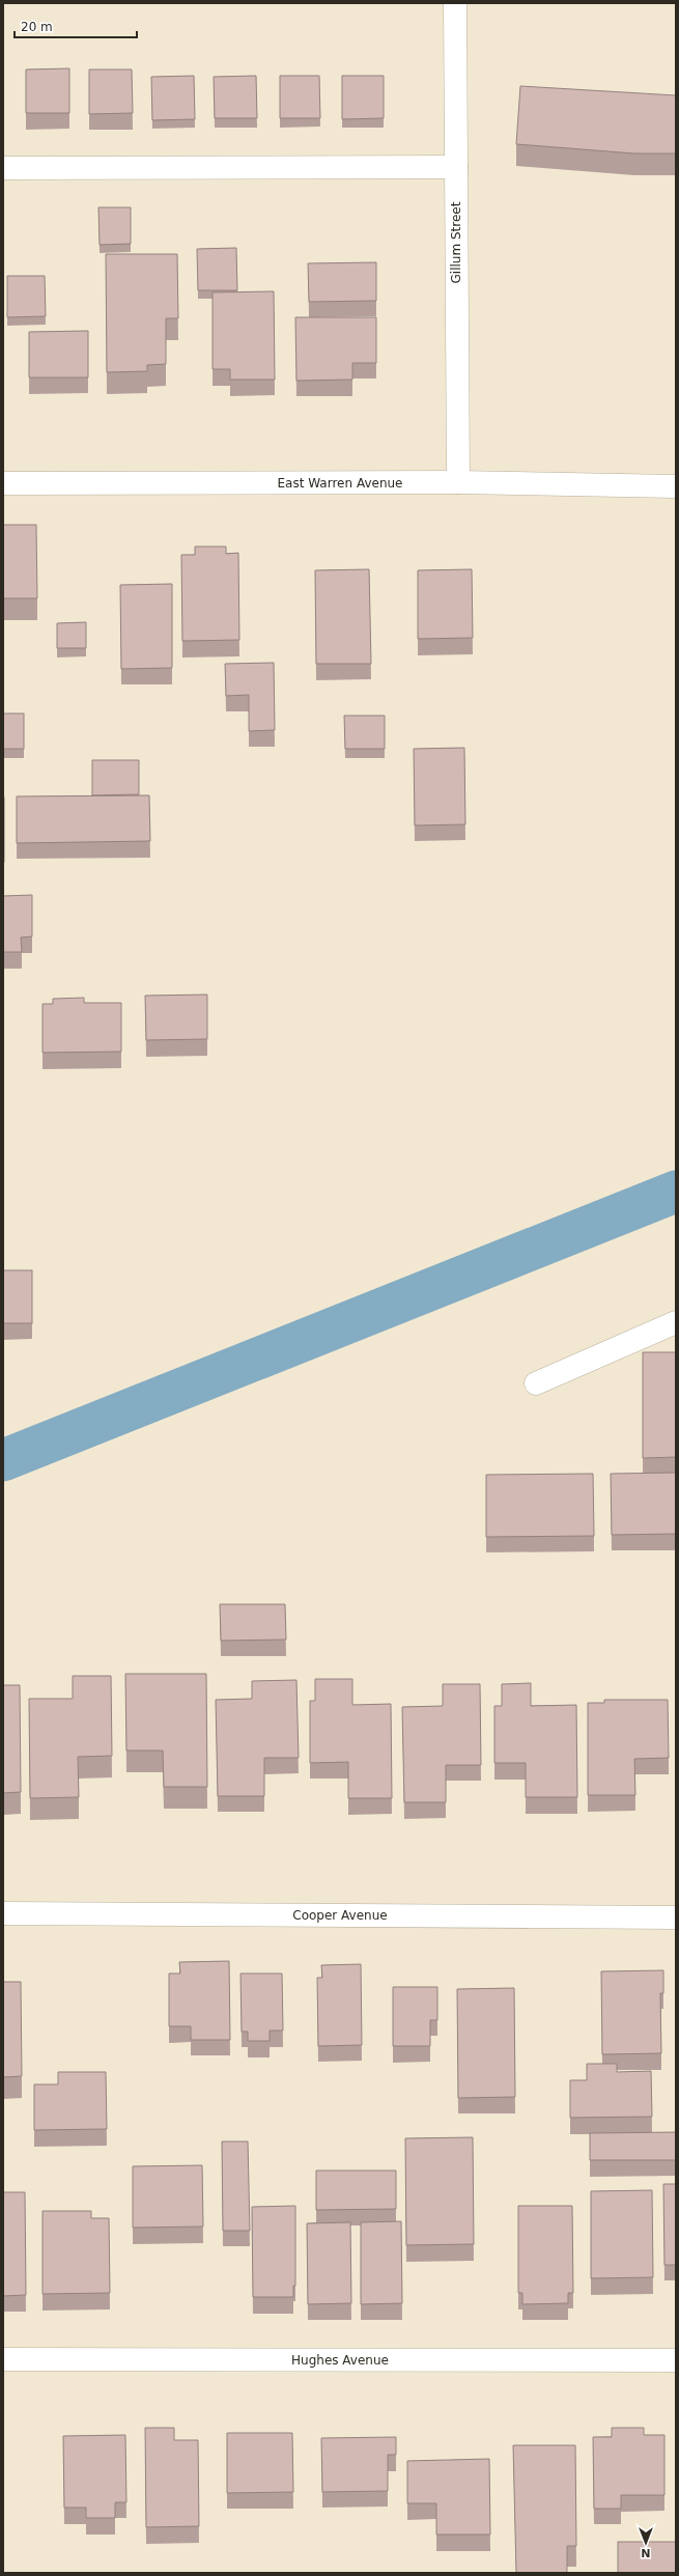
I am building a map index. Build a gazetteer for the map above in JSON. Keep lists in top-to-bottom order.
{
  "streets": {
    "street": [
      "Gillum Street",
      "East Warren Avenue",
      "Cooper Avenue",
      "Hughes Avenue"
    ]
  },
  "crossings": [
    ["Gillum Street", "East Warren Avenue"]
  ],
  "scale_bar": "20 m",
  "north": "bottom"
}
